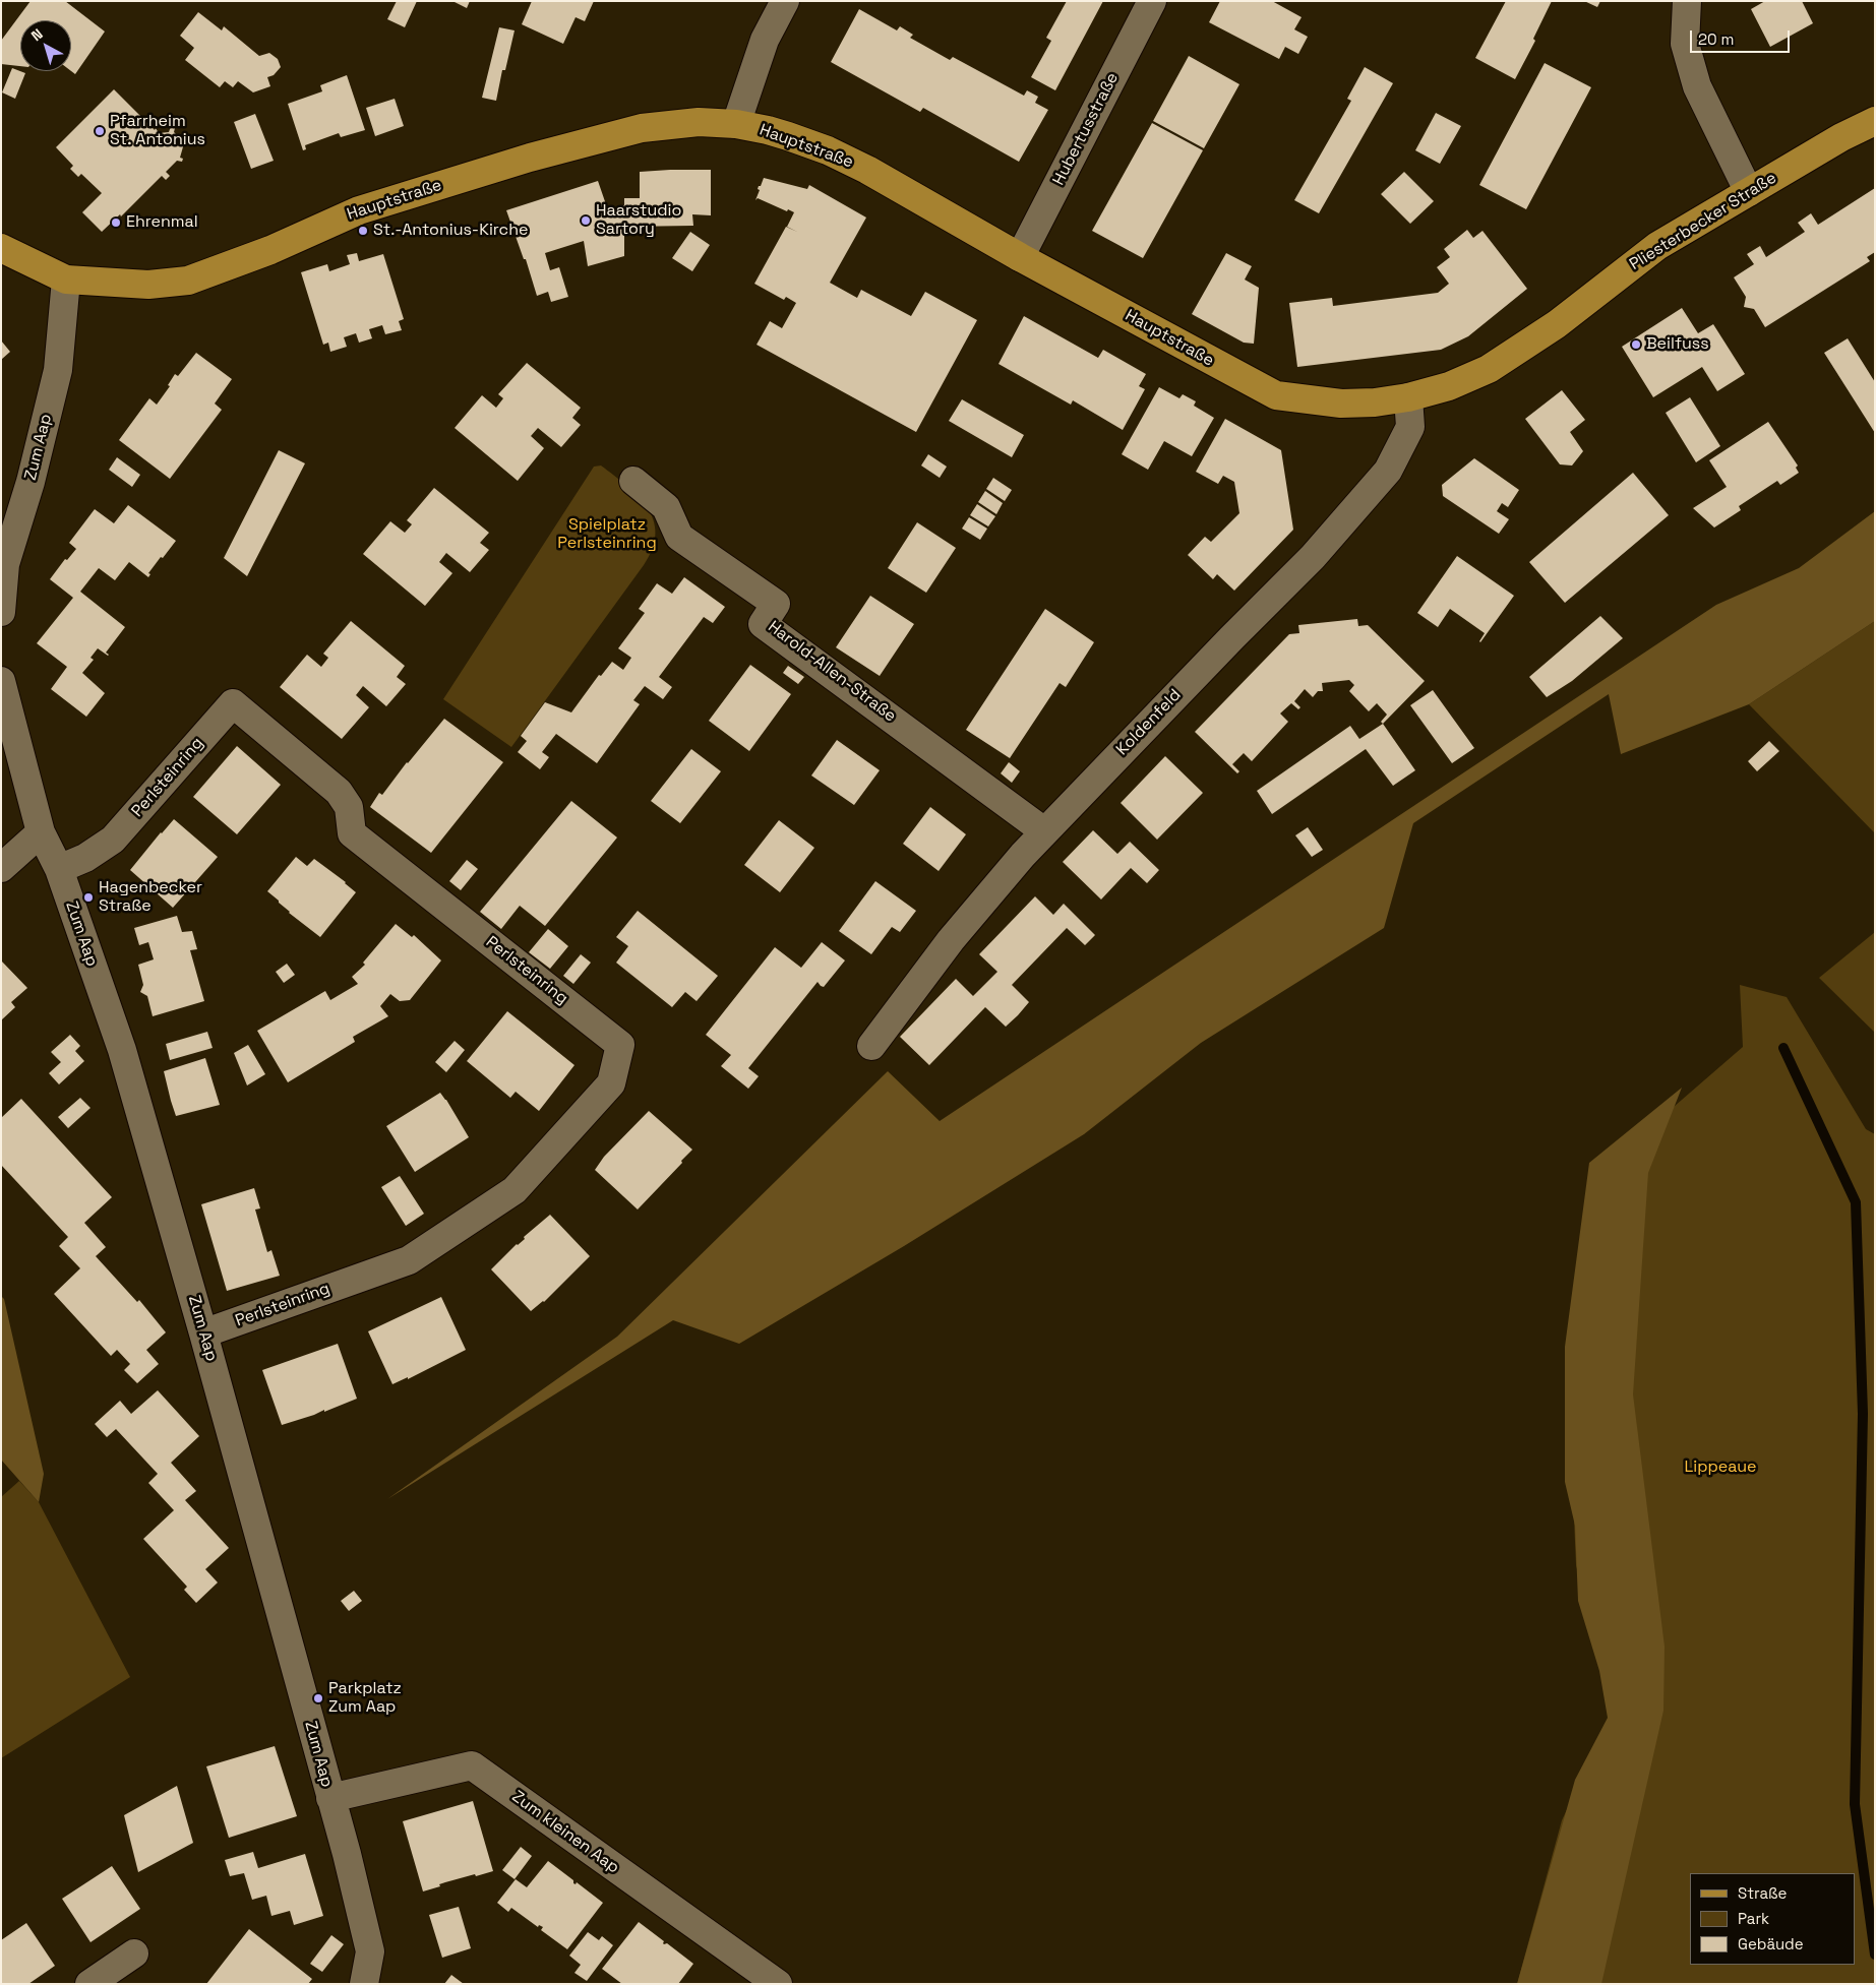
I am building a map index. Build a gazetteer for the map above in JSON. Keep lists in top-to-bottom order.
{
  "streets": {
    "main road": ["Hauptstraße", "Pliesterbecker Straße"],
    "street": [
      "Hubertusstraße",
      "Zum Aap",
      "Harold-Allen-Straße",
      "Koldenfeld",
      "Perlsteinring",
      "Zum kleinen Aap"
    ]
  },
  "crossings": [
    ["Hubertusstraße", "Hauptstraße"],
    ["Hauptstraße", "Pliesterbecker Straße"],
    ["Hauptstraße", "Zum Aap"],
    ["Hauptstraße", "Koldenfeld"],
    ["Zum Aap", "Perlsteinring"],
    ["Zum Aap", "Zum kleinen Aap"],
    ["Harold-Allen-Straße", "Koldenfeld"]
  ],
  "parks": ["Spielplatz Perlsteinring", "Lippeaue"],
  "places": [
    "Pfarrheim St. Antonius",
    "Haarstudio Sartory",
    "Ehrenmal",
    "St.-Antonius-Kirche",
    "Beilfuss",
    "Hagenbecker Straße",
    "Parkplatz Zum Aap"
  ],
  "legend": ["Straße", "Park", "Gebäude"],
  "scale_bar": "20 m",
  "north": "top left"
}
